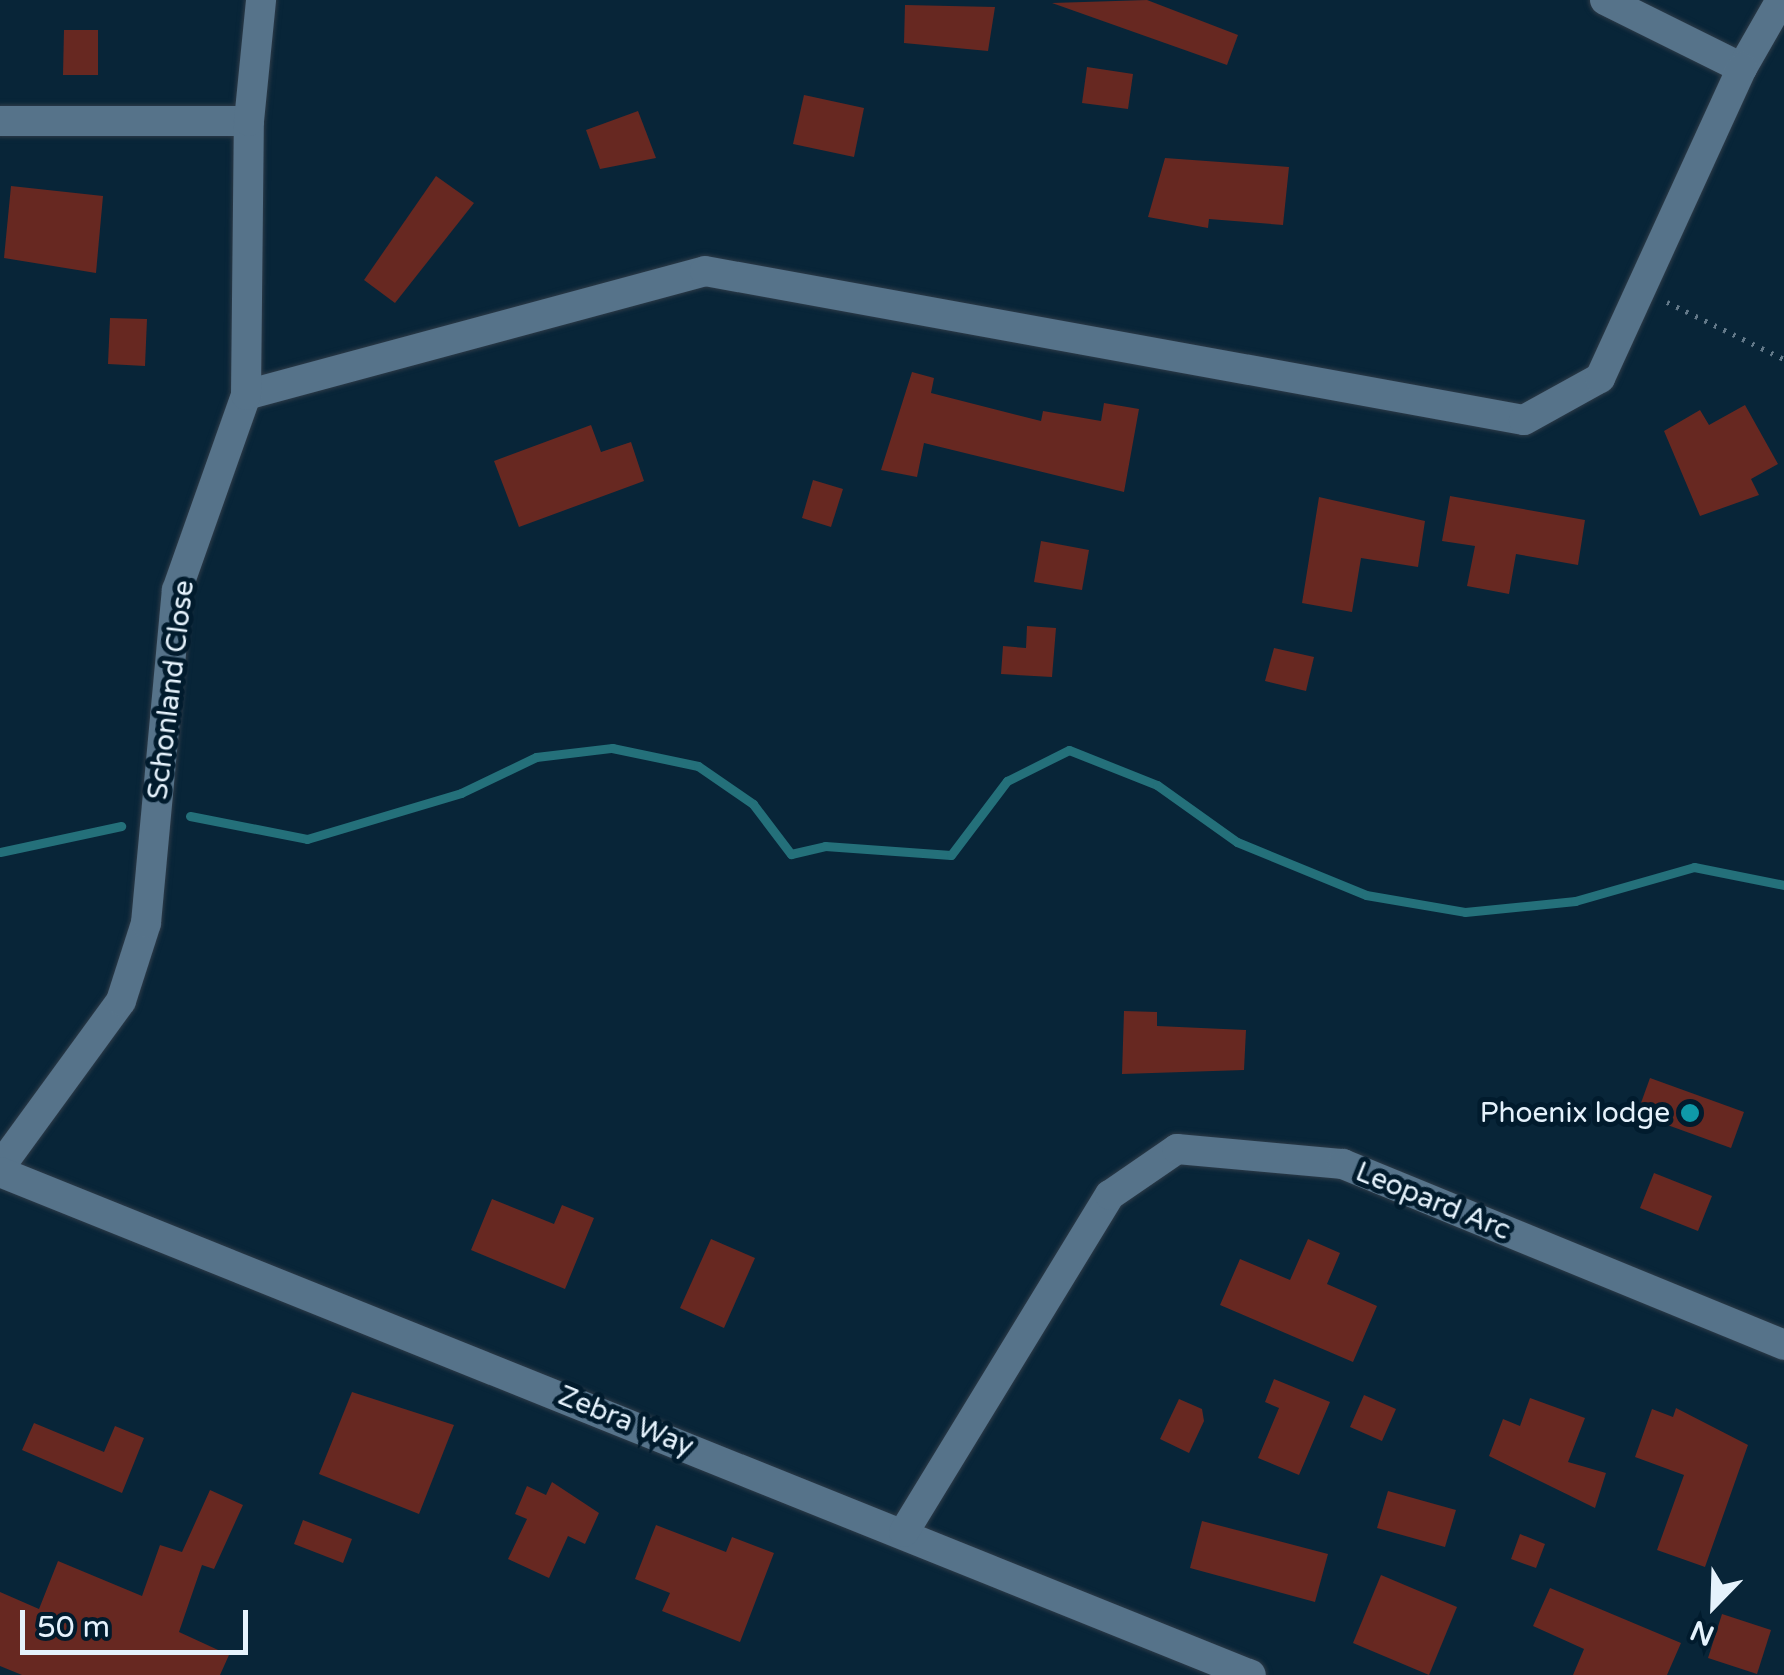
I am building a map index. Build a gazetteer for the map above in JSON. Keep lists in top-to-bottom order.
{
  "streets": {
    "street": ["Schonland Close", "Leopard Arc", "Zebra Way"]
  },
  "crossings": [
    ["Schonland Close", "Zebra Way"],
    ["Leopard Arc", "Zebra Way"]
  ],
  "places": ["Phoenix lodge"],
  "scale_bar": "50 m",
  "north": "bottom left"
}
